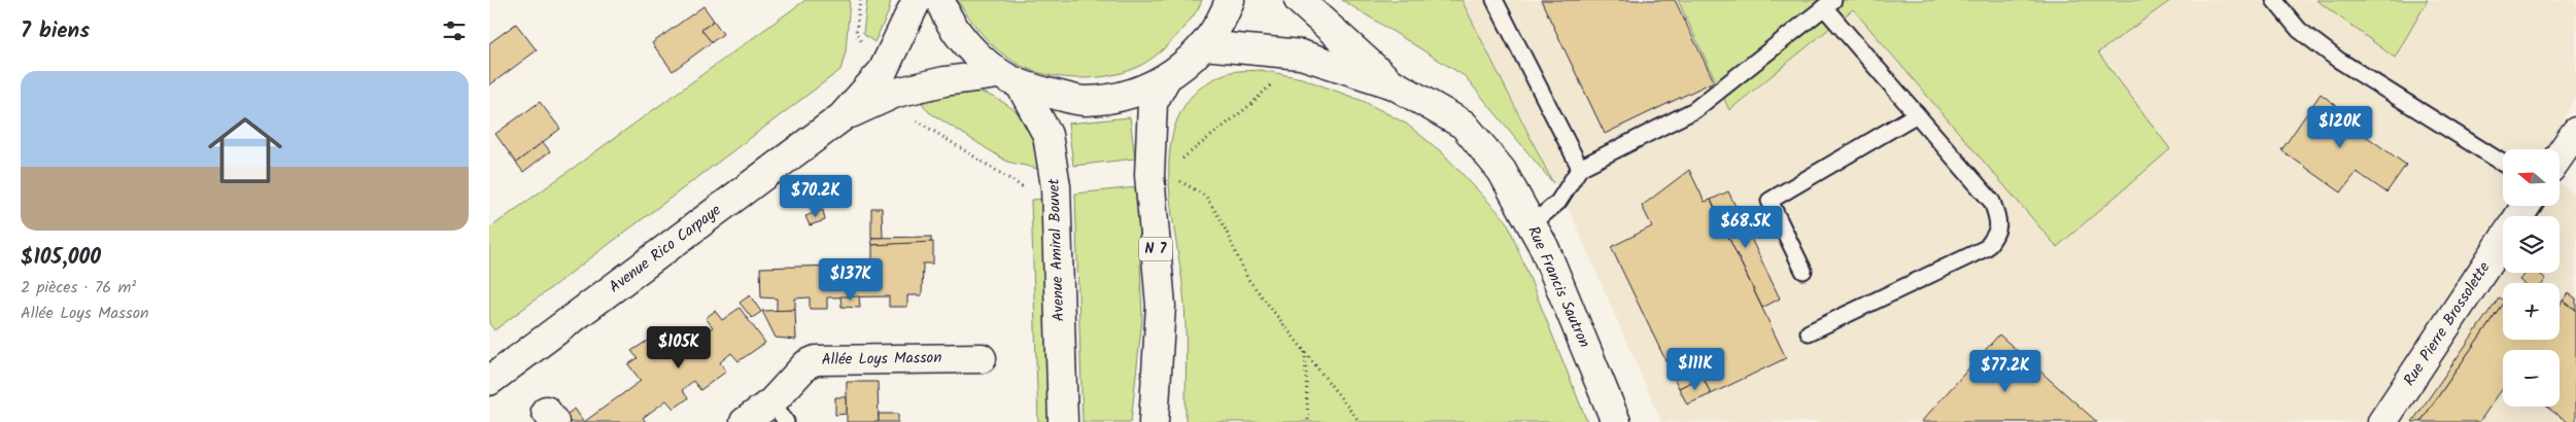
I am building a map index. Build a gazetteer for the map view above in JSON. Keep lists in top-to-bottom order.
{
  "streets": {
    "main road": [
      "Avenue Rico Carpaye",
      "N 7",
      "Avenue Amiral Bouvet",
      "Rue Francis Sautron",
      "Rue Pierre Brossolette",
      "Allée Loys Masson"
    ]
  },
  "crossings": [
    ["Avenue Rico Carpaye", "Avenue Amiral Bouvet"]
  ],
  "north": "left",
  "page": {
    "heading": "7 biens",
    "list": [
      {
        "name": "$105,000",
        "note": "2 pièces · 76 m² · Allée Loys Masson"
      }
    ],
    "price": [
      "$120K",
      "$70.2K",
      "$68.5K",
      "$137K",
      "$105K",
      "$111K",
      "$77.2K"
    ],
    "map_buttons": ["+", "−"]
  }
}
